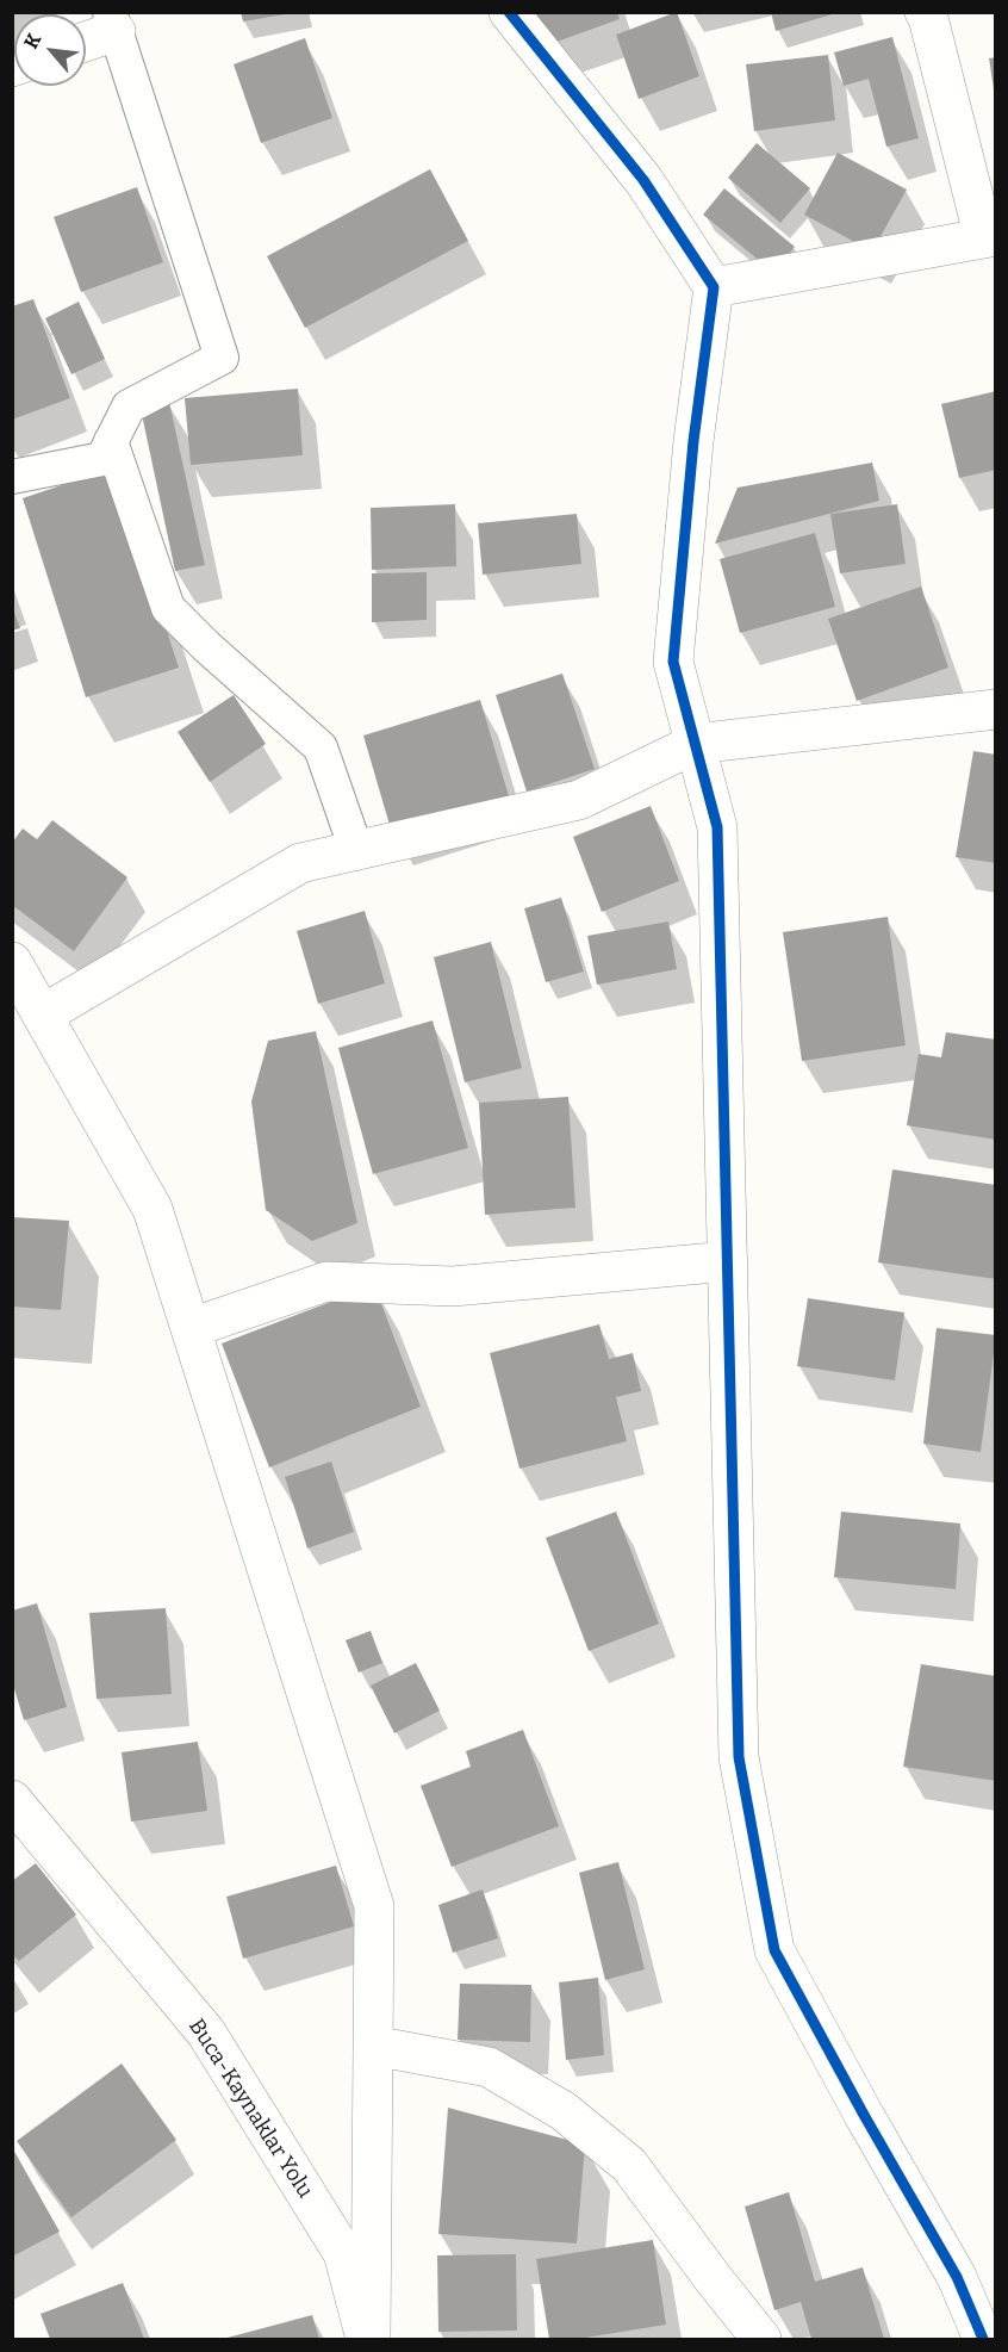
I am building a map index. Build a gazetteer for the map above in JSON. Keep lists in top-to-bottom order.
{
  "streets": {
    "street": ["Buca-Kaynaklar Yolu"]
  },
  "north": "top left"
}
